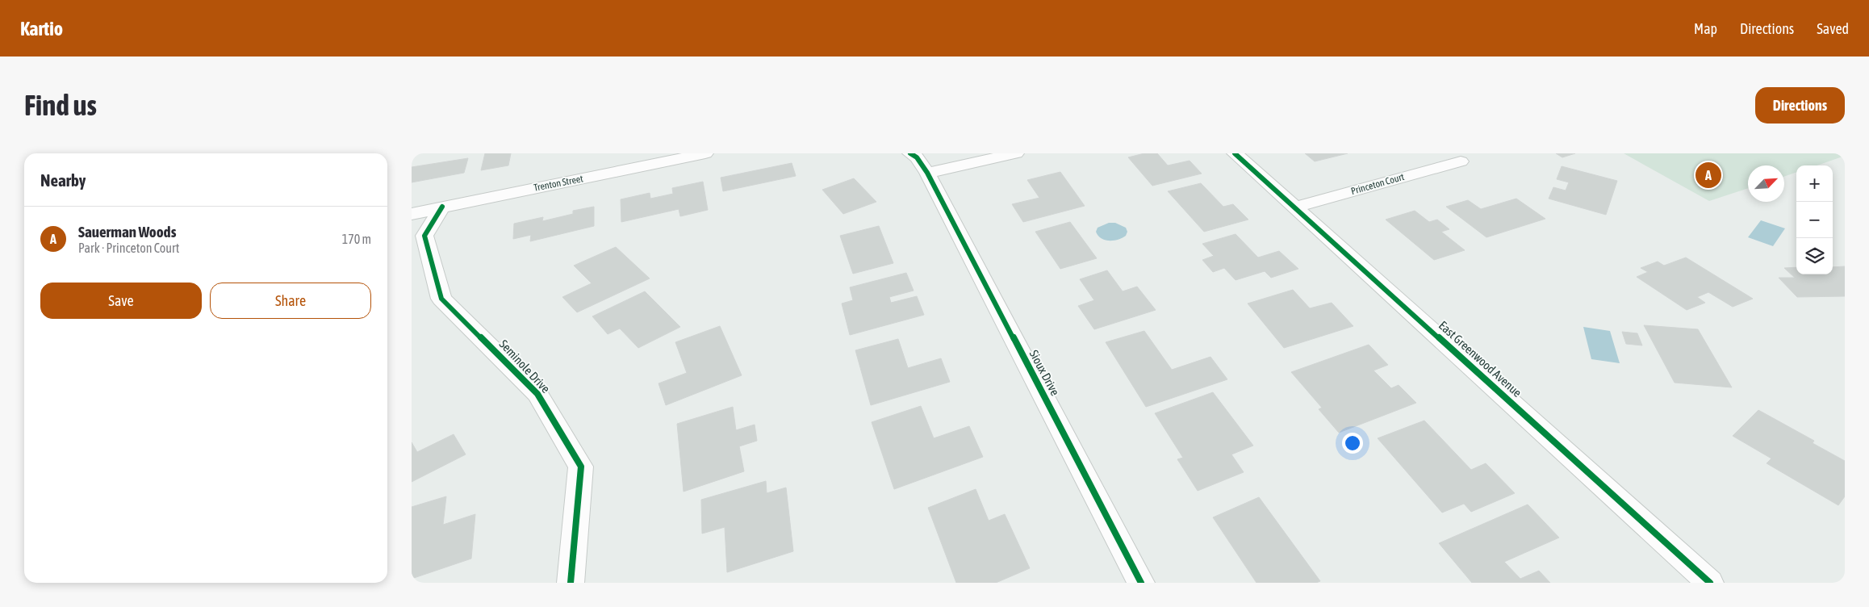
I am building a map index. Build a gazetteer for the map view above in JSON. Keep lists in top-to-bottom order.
{
  "streets": {
    "street": [
      "Trenton Street",
      "Princeton Court",
      "East Greenwood Avenue",
      "Seminole Drive",
      "Sioux Drive"
    ]
  },
  "crossings": [
    ["Trenton Street", "Seminole Drive"],
    ["Princeton Court", "East Greenwood Avenue"]
  ],
  "north": "top right",
  "page": {
    "header": "Kartio",
    "nav": ["Map", "Directions", "Saved"],
    "buttons": [
      "Directions",
      ["Save", "Share"]
    ],
    "title": "Find us",
    "heading": "Nearby",
    "pins": "A",
    "map_buttons": ["+", "−"],
    "list": [
      {
        "mark": "A",
        "name": "Sauerman Woods",
        "note": "Park · Princeton Court",
        "value": "170 m"
      }
    ]
  }
}
